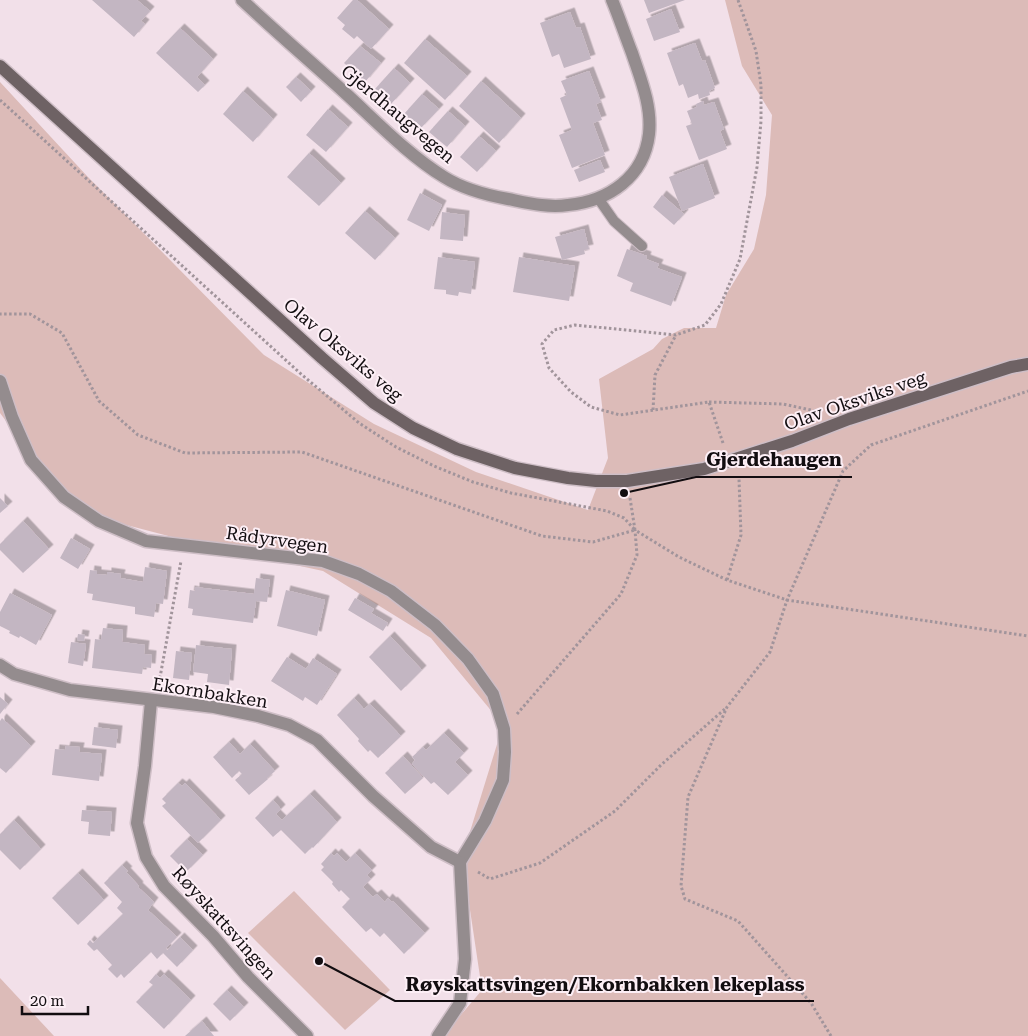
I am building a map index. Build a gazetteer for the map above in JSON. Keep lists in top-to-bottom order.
{
  "streets": {
    "street": [
      "Gjerdhaugvegen",
      "Olav Oksviks veg",
      "Rådyrvegen",
      "Ekornbakken",
      "Røyskattsvingen"
    ]
  },
  "crossings": [
    ["Rådyrvegen", "Ekornbakken"],
    ["Ekornbakken", "Røyskattsvingen"]
  ],
  "places": ["Gjerdehaugen", "Røyskattsvingen/Ekornbakken lekeplass"],
  "scale_bar": "20 m"
}
